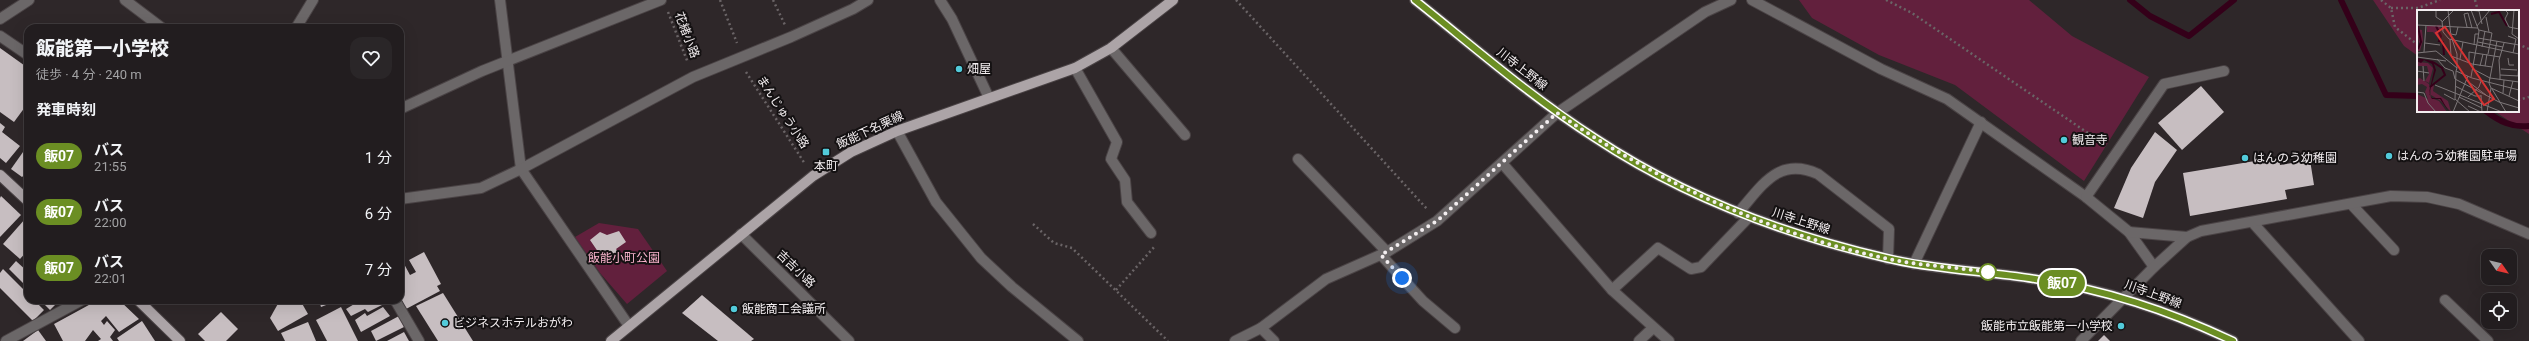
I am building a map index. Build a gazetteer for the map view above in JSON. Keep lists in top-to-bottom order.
{
  "streets": {
    "main road": ["飯能下名栗線"],
    "street": ["川寺上野線", "吉吉小路"],
    "path": ["花緒小路", "まんじゅう小路"]
  },
  "crossings": [
    ["まんじゅう小路", "飯能下名栗線"],
    ["飯能下名栗線", "吉吉小路"]
  ],
  "parks": ["飯能小町公園"],
  "places": {
    "other": [
      "畑屋",
      "観音寺",
      "はんのう幼稚園駐車場",
      "はんのう幼稚園",
      "飯能商工会議所",
      "ビジネスホテルおがわ",
      "飯能市立飯能第一小学校"
    ],
    "transit": ["本町"]
  },
  "lines": ["bus line 飯07"],
  "north": "bottom right",
  "page": {
    "on_map": "飯07",
    "heading": [
      ["飯能第一小学校", "徒歩 · 4 分 · 240 m"],
      "発車時刻"
    ],
    "list": [
      {
        "mark": "飯07",
        "name": "バス",
        "note": "21:55",
        "value": "1 分"
      },
      {
        "mark": "飯07",
        "name": "バス",
        "note": "22:00",
        "value": "6 分"
      },
      {
        "mark": "飯07",
        "name": "バス",
        "note": "22:01",
        "value": "7 分"
      }
    ]
  }
}
